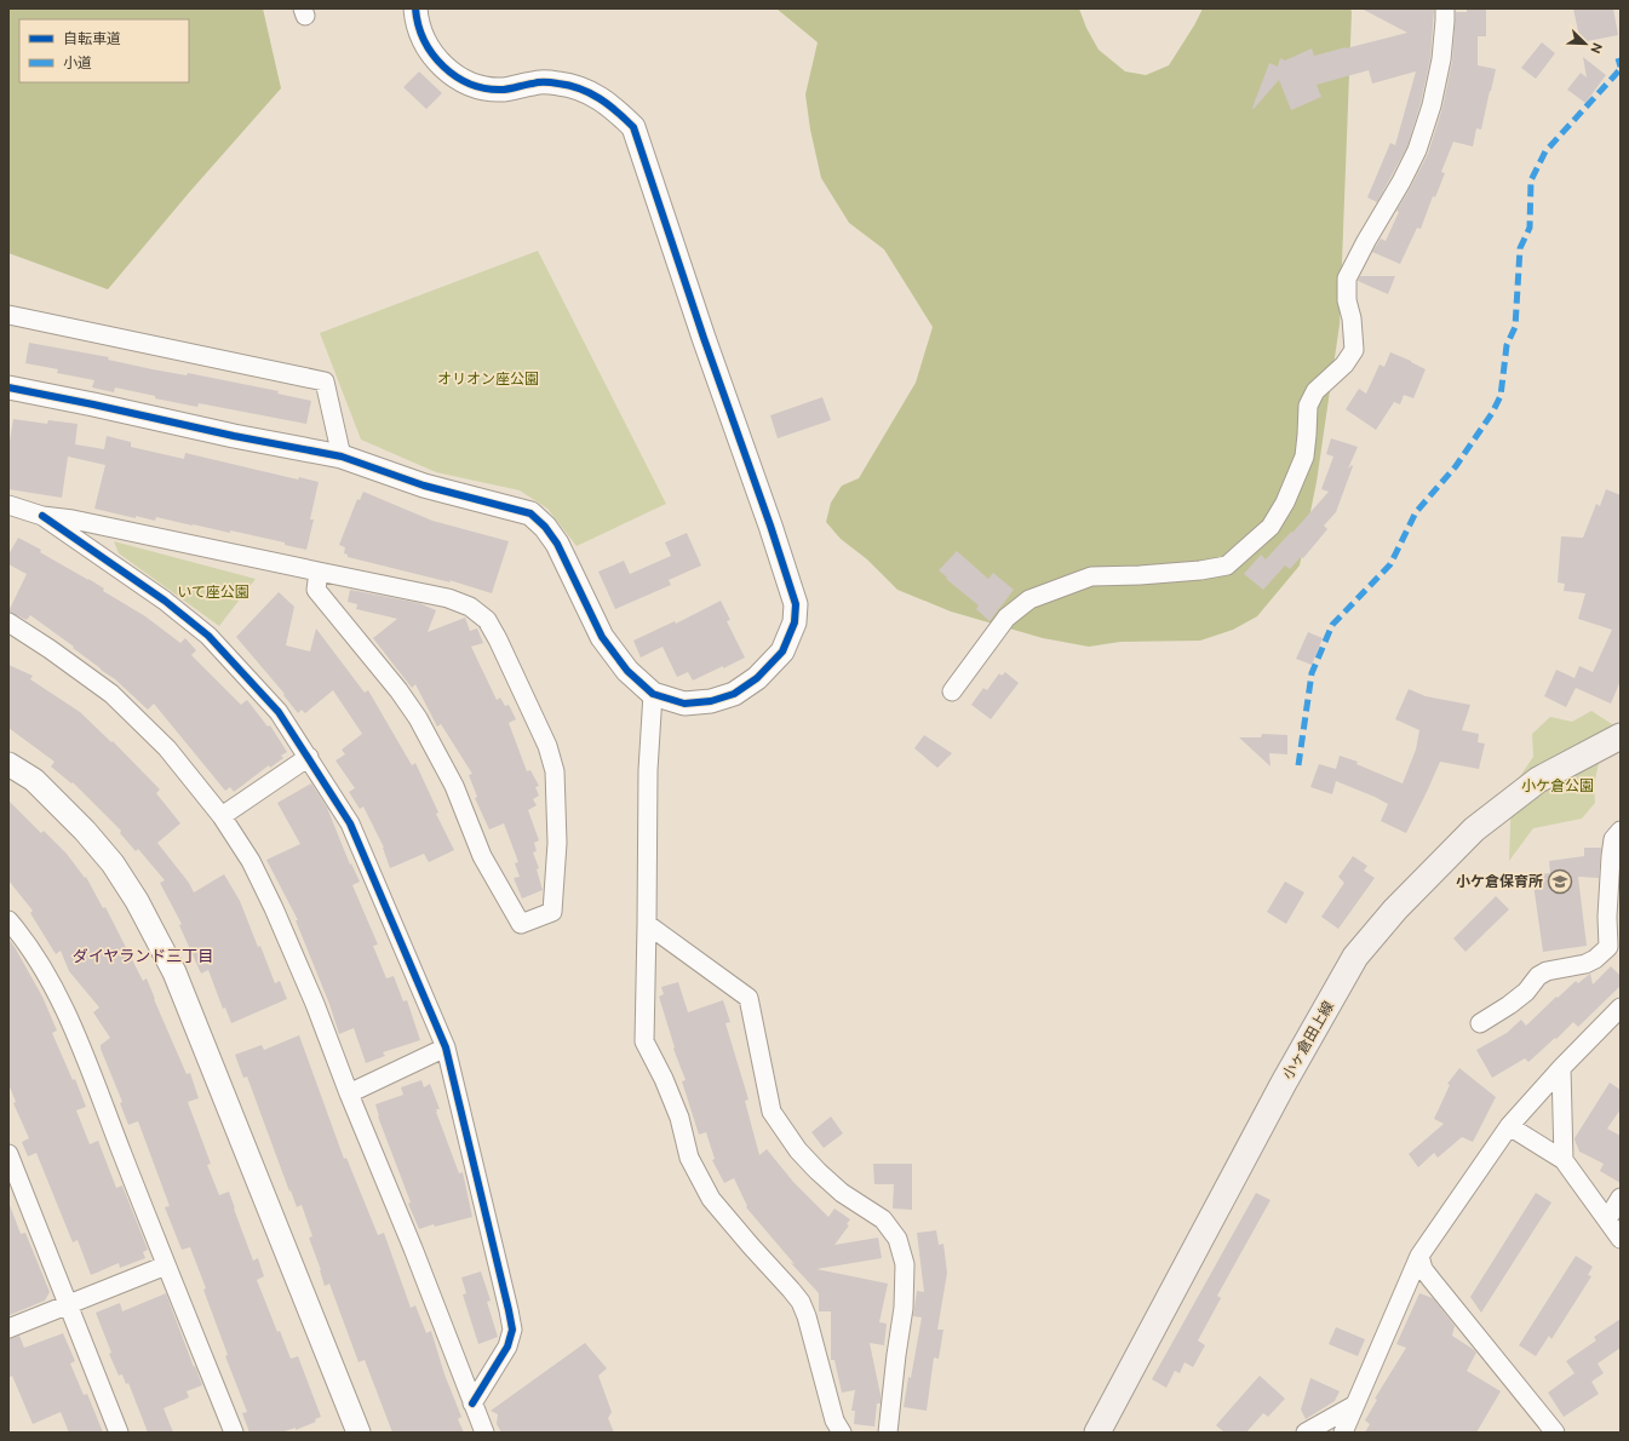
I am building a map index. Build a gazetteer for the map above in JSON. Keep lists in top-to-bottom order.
{
  "streets": {
    "main road": ["小ヶ倉田上線"]
  },
  "districts": ["ダイヤランド三丁目"],
  "parks": ["オリオン座公園", "いて座公園", "小ケ倉公園"],
  "places": {
    "school or university": ["小ケ倉保育所"]
  },
  "legend": ["自転車道", "小道"],
  "north": "bottom right"
}
